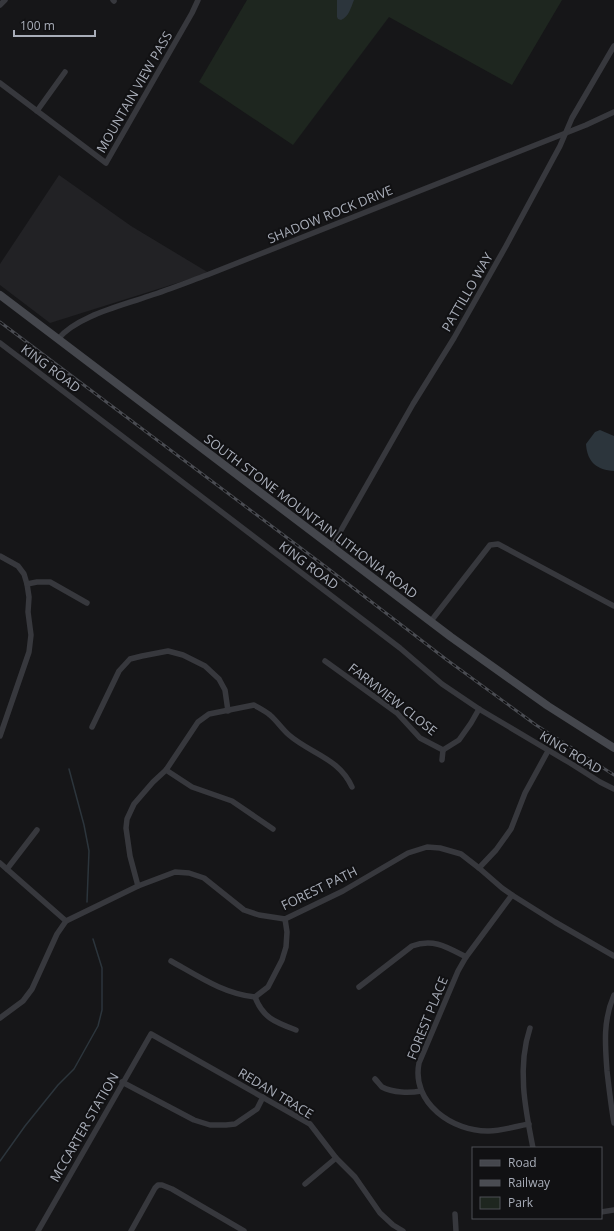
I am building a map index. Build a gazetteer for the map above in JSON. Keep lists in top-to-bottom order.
{
  "streets": {
    "main road": ["SOUTH STONE MOUNTAIN LITHONIA ROAD"],
    "street": [
      "MOUNTAIN VIEW PASS",
      "SHADOW ROCK DRIVE",
      "PATTILLO WAY",
      "KING ROAD",
      "FARMVIEW CLOSE",
      "FOREST PATH",
      "FOREST PLACE",
      "REDAN TRACE",
      "MCCARTER STATION"
    ]
  },
  "crossings": [
    ["SHADOW ROCK DRIVE", "PATTILLO WAY"],
    ["SHADOW ROCK DRIVE", "SOUTH STONE MOUNTAIN LITHONIA ROAD"],
    ["PATTILLO WAY", "SOUTH STONE MOUNTAIN LITHONIA ROAD"],
    ["KING ROAD", "FARMVIEW CLOSE"],
    ["FOREST PATH", "FOREST PLACE"],
    ["REDAN TRACE", "MCCARTER STATION"]
  ],
  "legend": ["Road", "Railway", "Park"],
  "scale_bar": "100 m"
}
